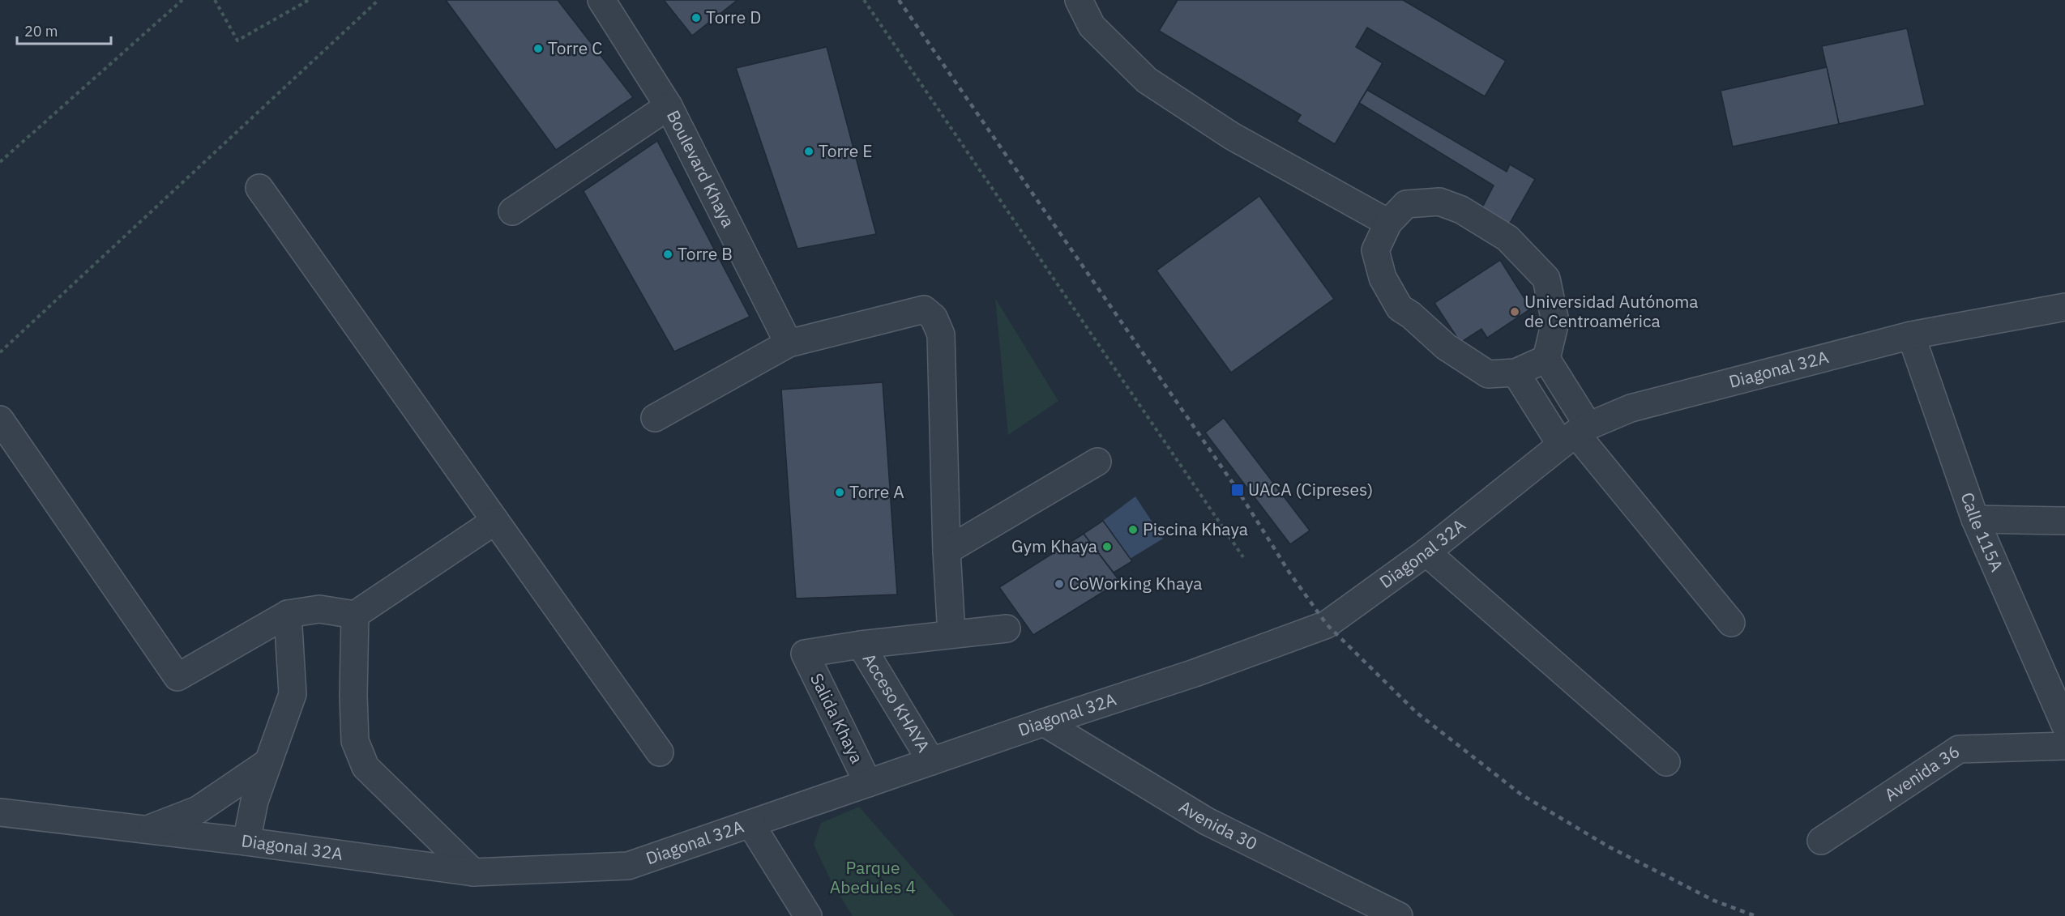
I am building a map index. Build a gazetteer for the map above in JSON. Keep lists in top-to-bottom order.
{
  "streets": {
    "street": [
      "Boulevard Khaya",
      "Diagonal 32A",
      "Calle 115A",
      "Acceso KHAYA",
      "Salida Khaya",
      "Avenida 36",
      "Avenida 30"
    ]
  },
  "crossings": [
    ["Diagonal 32A", "Calle 115A"],
    ["Diagonal 32A", "Acceso KHAYA"],
    ["Diagonal 32A", "Salida Khaya"],
    ["Diagonal 32A", "Avenida 30"],
    ["Acceso KHAYA", "Salida Khaya"]
  ],
  "parks": ["Parque Abedules 4"],
  "places": {
    "other": [
      "Torre D",
      "Torre C",
      "Torre E",
      "Torre B",
      "Universidad Autónoma de Centroamérica",
      "Torre A",
      "Piscina Khaya",
      "Gym Khaya",
      "CoWorking Khaya"
    ],
    "transit": ["UACA (Cipreses)"]
  },
  "scale_bar": "20 m"
}
